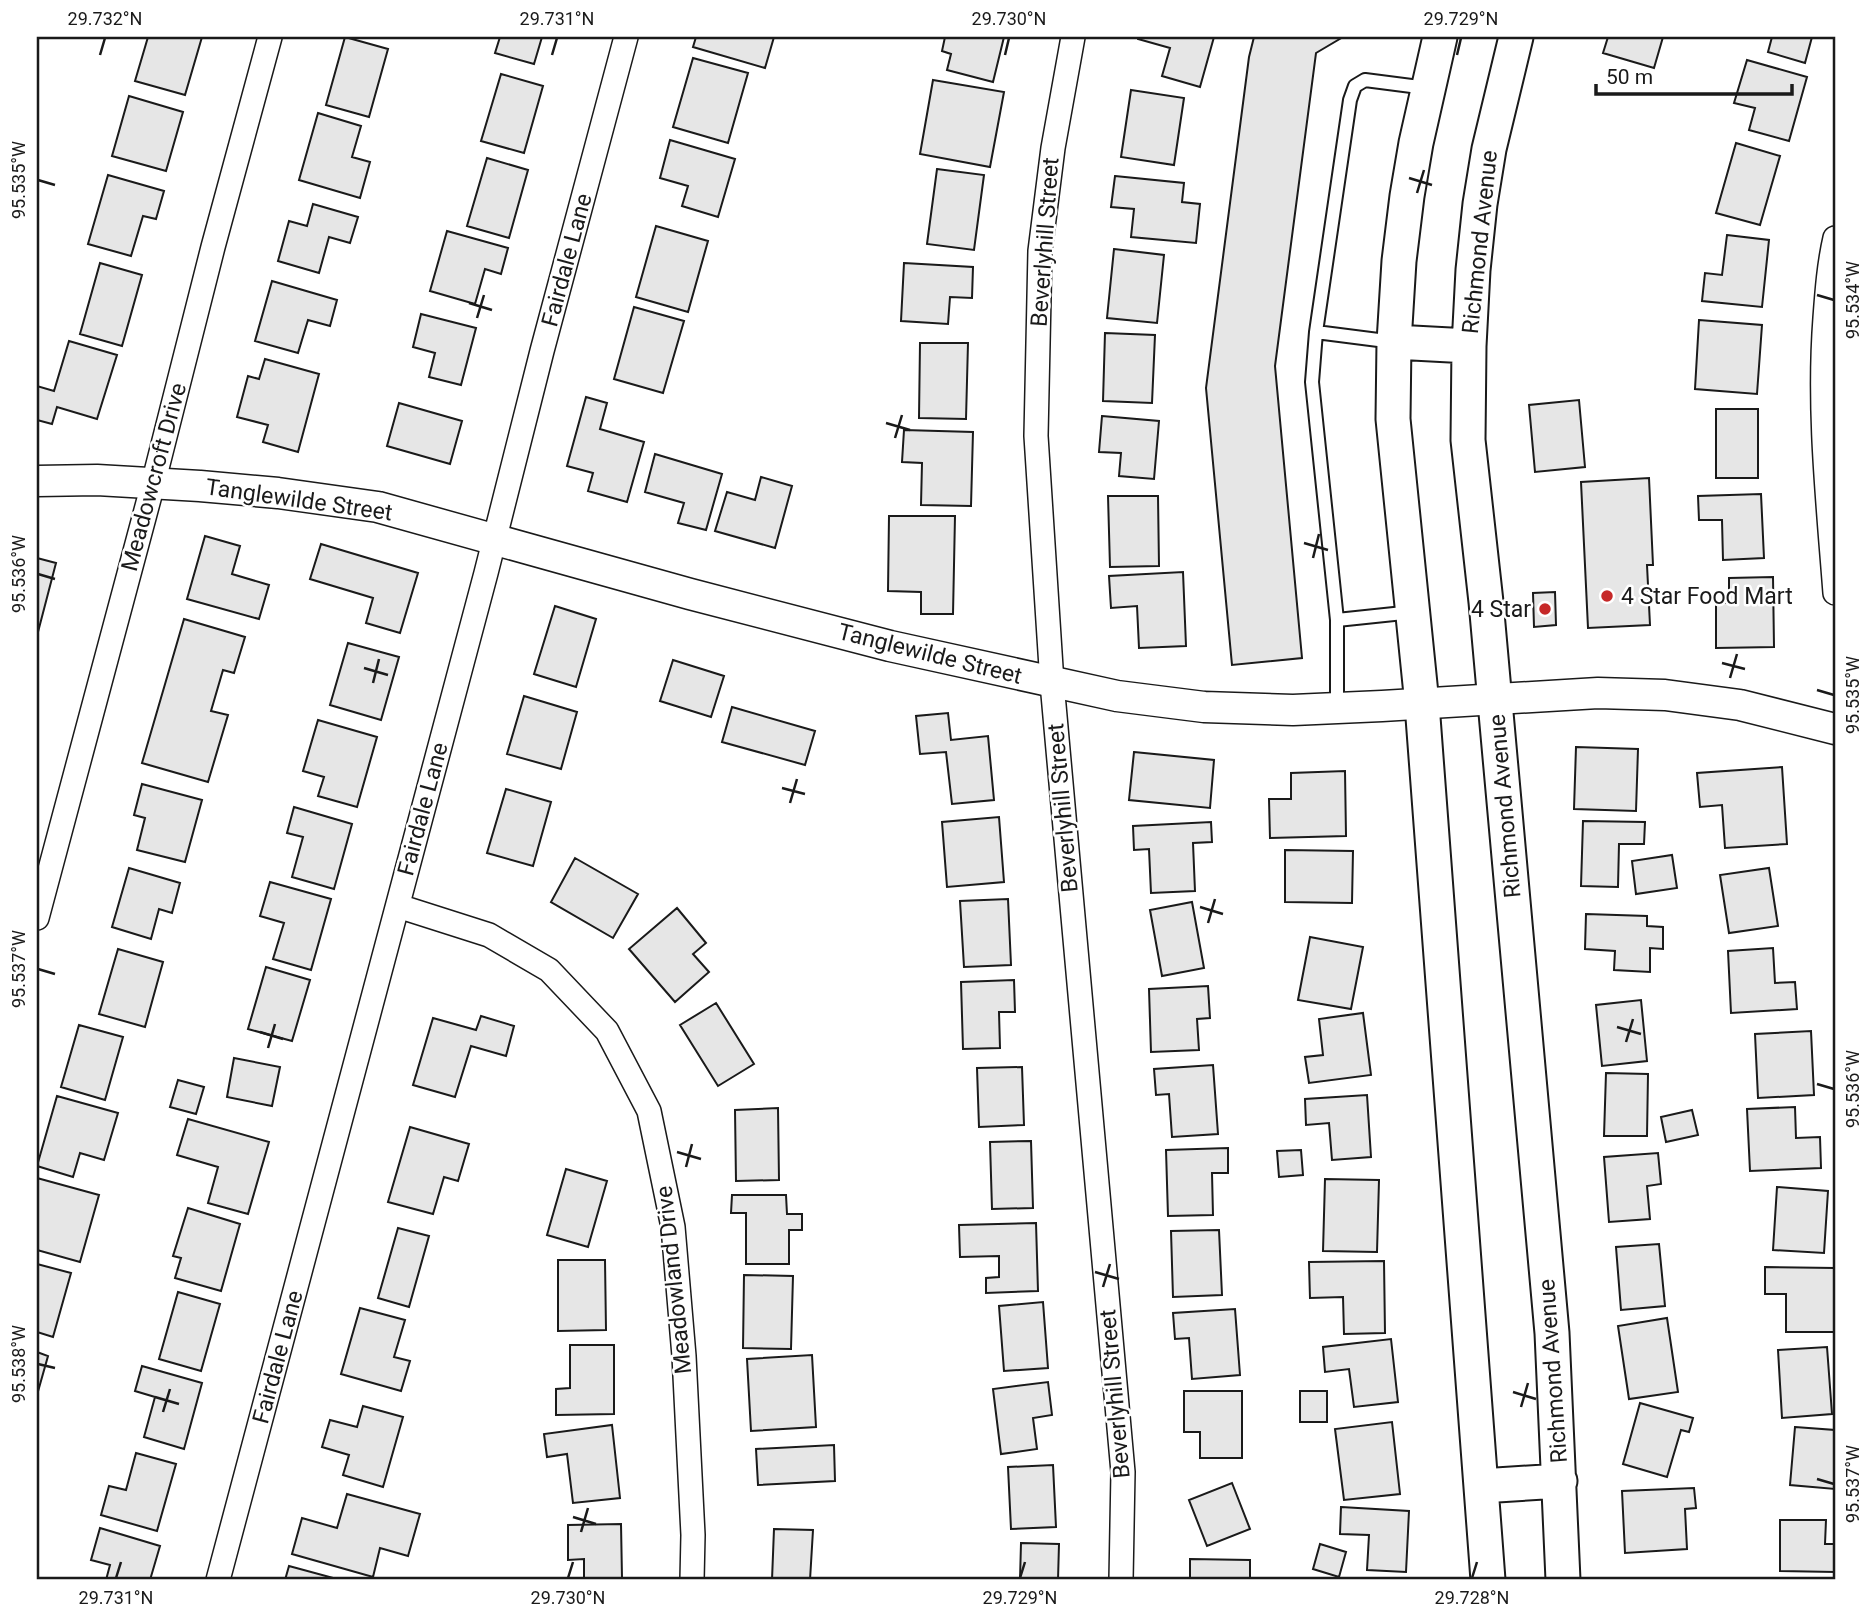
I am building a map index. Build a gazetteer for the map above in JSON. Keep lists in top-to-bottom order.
{
  "streets": {
    "main road": ["Richmond Avenue"],
    "street": [
      "Beverlyhill Street",
      "Fairdale Lane",
      "Meadowcroft Drive",
      "Tanglewilde Street",
      "Meadowland Drive"
    ]
  },
  "crossings": [
    ["Beverlyhill Street", "Tanglewilde Street"],
    ["Richmond Avenue", "Tanglewilde Street"],
    ["Fairdale Lane", "Tanglewilde Street"],
    ["Fairdale Lane", "Meadowland Drive"],
    ["Meadowcroft Drive", "Tanglewilde Street"]
  ],
  "places": ["4 Star Food Mart", "4 Star"],
  "scale_bar": "50 m",
  "coordinates": [
    "29.732°N",
    "29.731°N",
    "29.730°N",
    "29.729°N",
    "95.535°W",
    "95.534°W",
    "95.536°W",
    "95.537°W",
    "95.538°W",
    "29.728°N"
  ]
}
